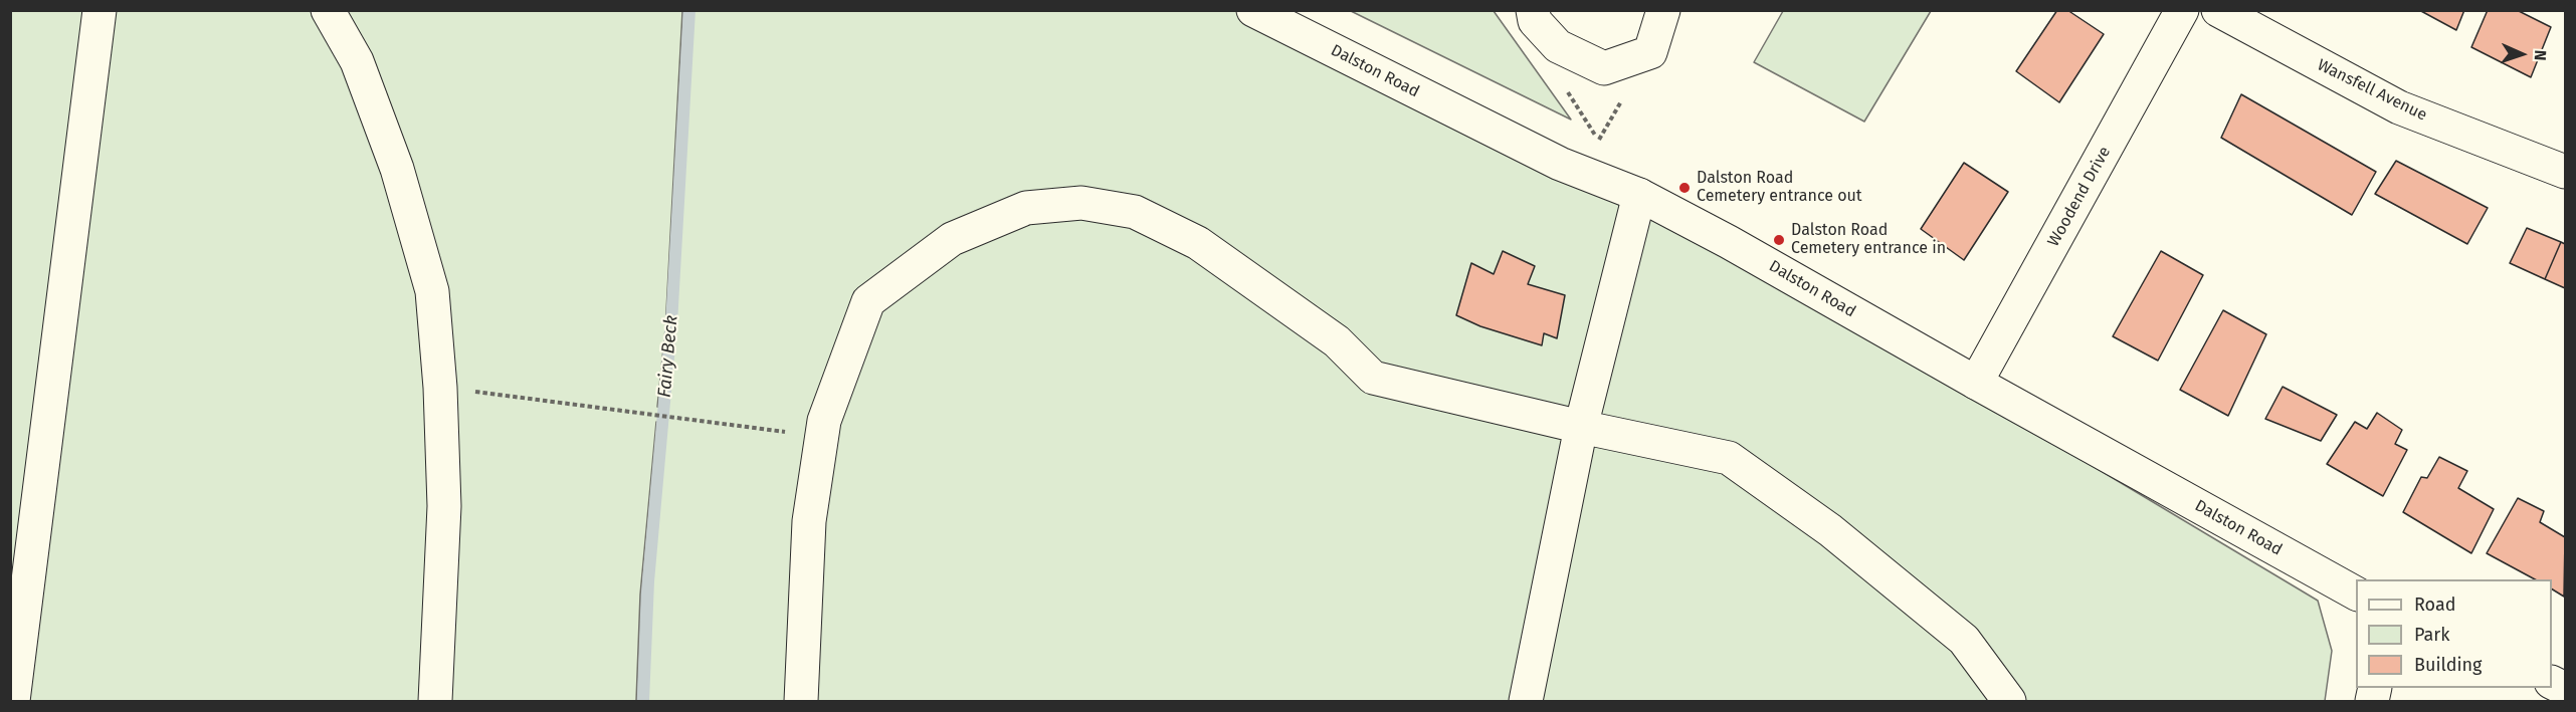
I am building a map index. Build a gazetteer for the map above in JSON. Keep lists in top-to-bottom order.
{
  "streets": {
    "main road": ["Dalston Road", "Wansfell Avenue", "Woodend Drive"]
  },
  "crossings": [
    ["Dalston Road", "Woodend Drive"]
  ],
  "water": ["Fairy Beck"],
  "places": ["Dalston Road Cemetery entrance out", "Dalston Road Cemetery entrance in"],
  "legend": ["Road", "Park", "Building"],
  "north": "right"
}
